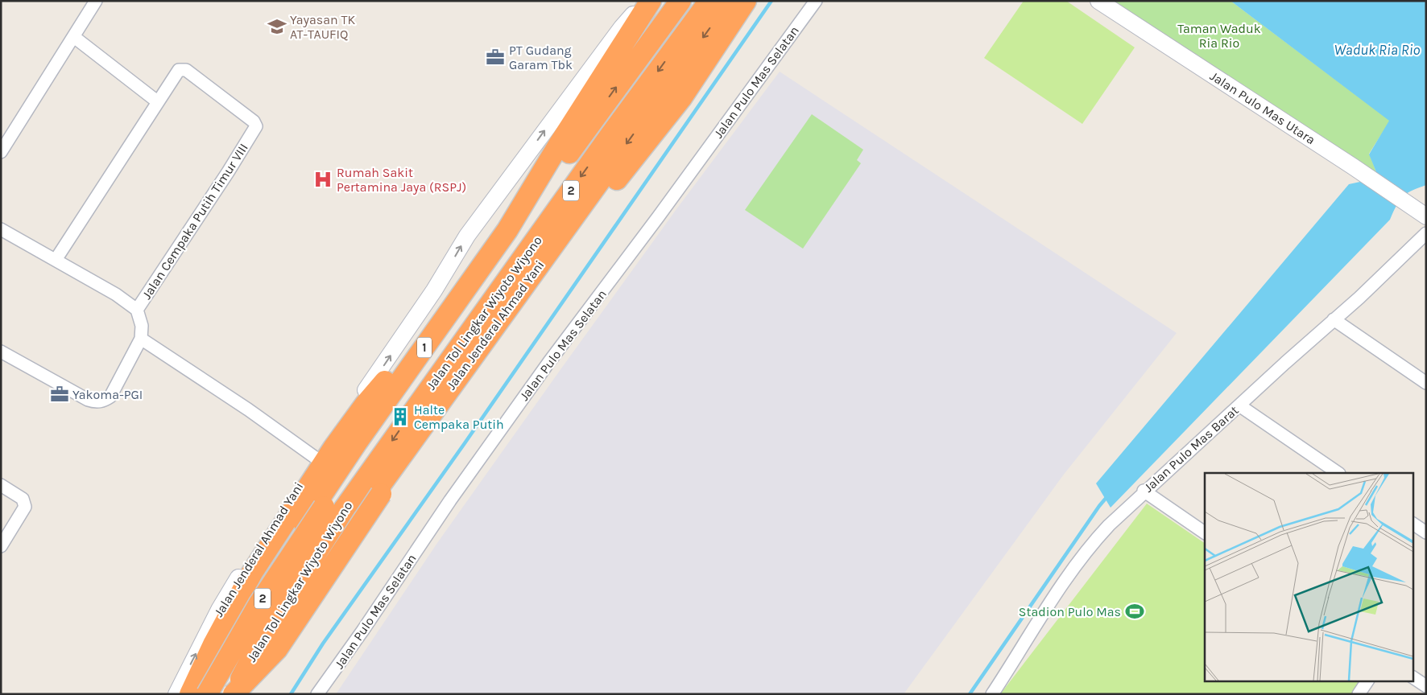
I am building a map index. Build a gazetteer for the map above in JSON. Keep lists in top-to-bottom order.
{
  "streets": {
    "highway": [
      "2",
      "Jalan Tol Lingkar Wiyoto Wiyono",
      "Jalan Jenderal Ahmad Yani",
      "1"
    ],
    "main road": ["Jalan Pulo Mas Utara"],
    "street": ["Jalan Pulo Mas Selatan", "Jalan Cempaka Putih Timur VIII", "Jalan Pulo Mas Barat"]
  },
  "water": ["Waduk Ria Rio"],
  "parks": ["Taman Waduk Ria Rio"],
  "places": {
    "school or university": ["Yayasan TK AT-TAUFIQ"],
    "office": ["PT Gudang Garam Tbk", "Yakoma-PGI"],
    "hospital": ["Rumah Sakit Pertamina Jaya (RSPJ)"],
    "building": ["Halte Cempaka Putih"],
    "sports": ["Stadion Pulo Mas"]
  }
}
